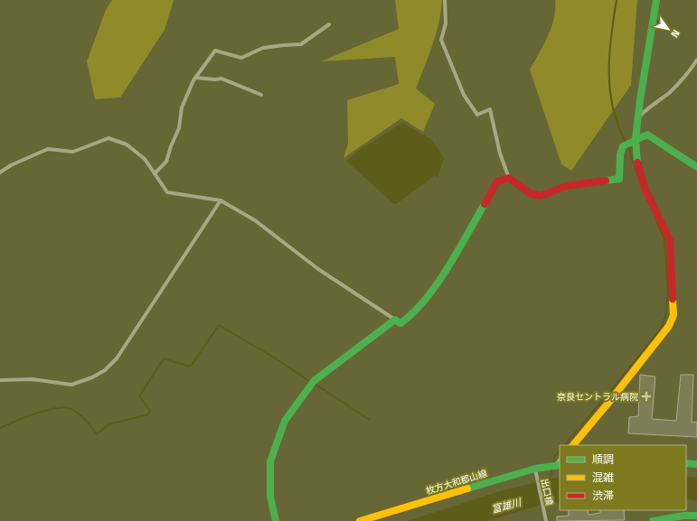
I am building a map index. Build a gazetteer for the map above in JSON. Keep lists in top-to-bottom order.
{
  "streets": {
    "street": ["枚方大和郡山線", "出口橋"]
  },
  "crossings": [
    ["枚方大和郡山線", "出口橋"]
  ],
  "water": ["富雄川"],
  "places": {
    "health": ["奈良セントラル病院"]
  },
  "legend": ["順調", "混雑", "渋滞"],
  "north": "bottom right"
}
